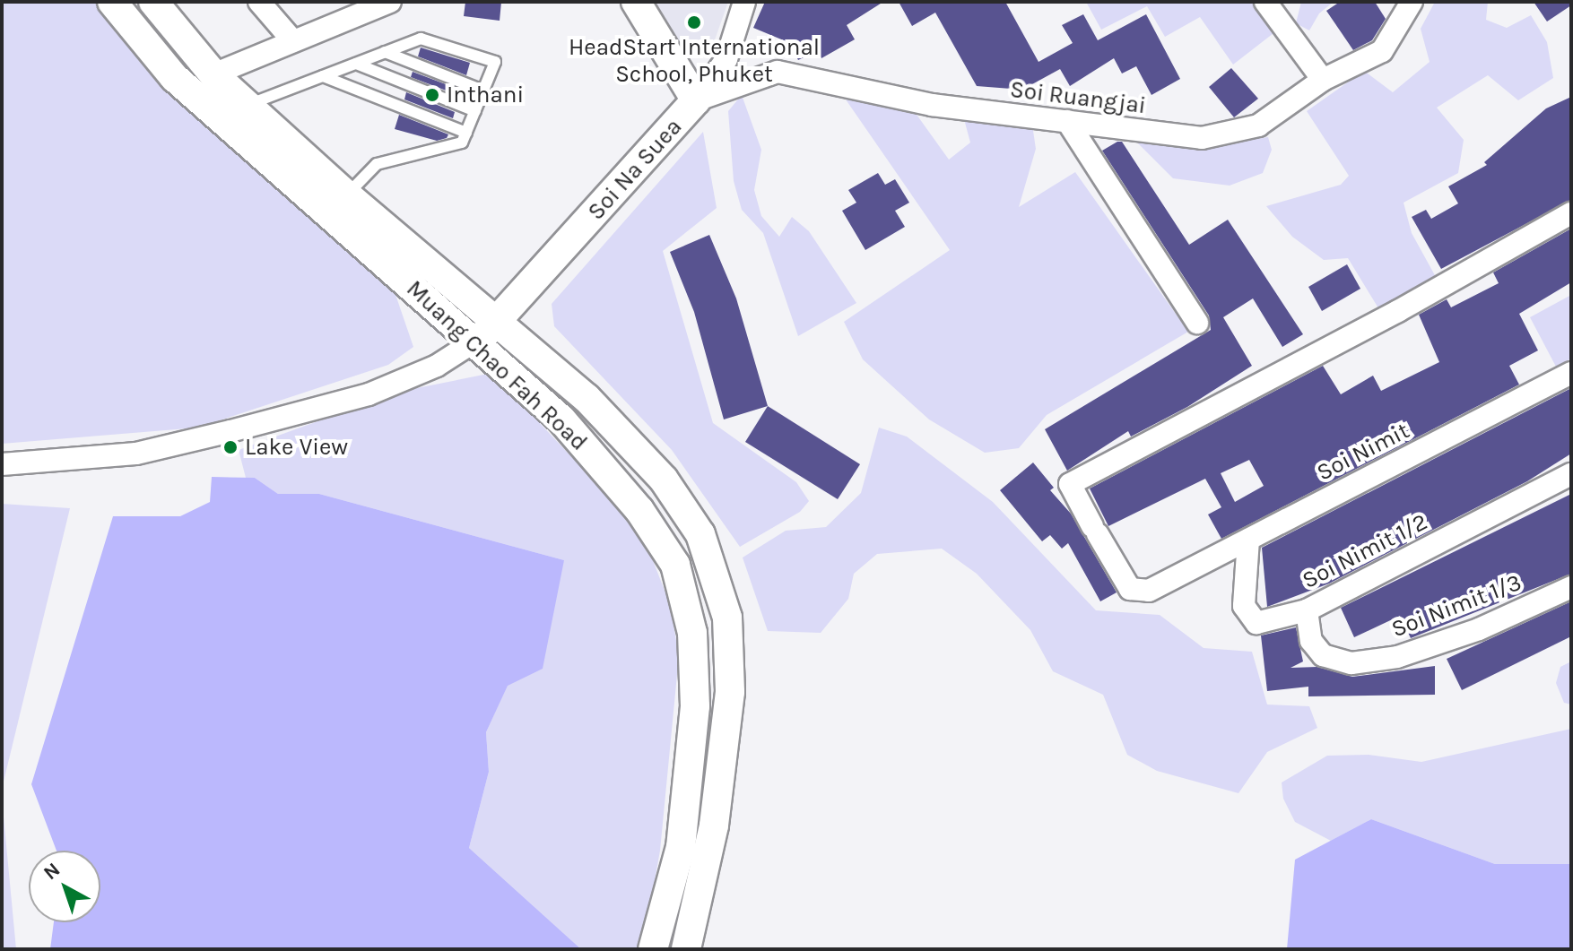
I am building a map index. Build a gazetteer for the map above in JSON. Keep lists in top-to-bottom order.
{
  "streets": {
    "street": [
      "Soi Ruangjai",
      "Soi Na Suea",
      "Muang Chao Fah Road",
      "Soi Nimit",
      "Soi Nimit 1/2",
      "Soi Nimit 1/3"
    ]
  },
  "crossings": [
    ["Soi Ruangjai", "Soi Na Suea"],
    ["Soi Na Suea", "Muang Chao Fah Road"],
    ["Soi Nimit", "Soi Nimit 1/2"],
    ["Soi Nimit 1/2", "Soi Nimit 1/3"]
  ],
  "places": ["HeadStart International School, Phuket", "Inthani", "Lake View"],
  "north": "top left"
}
